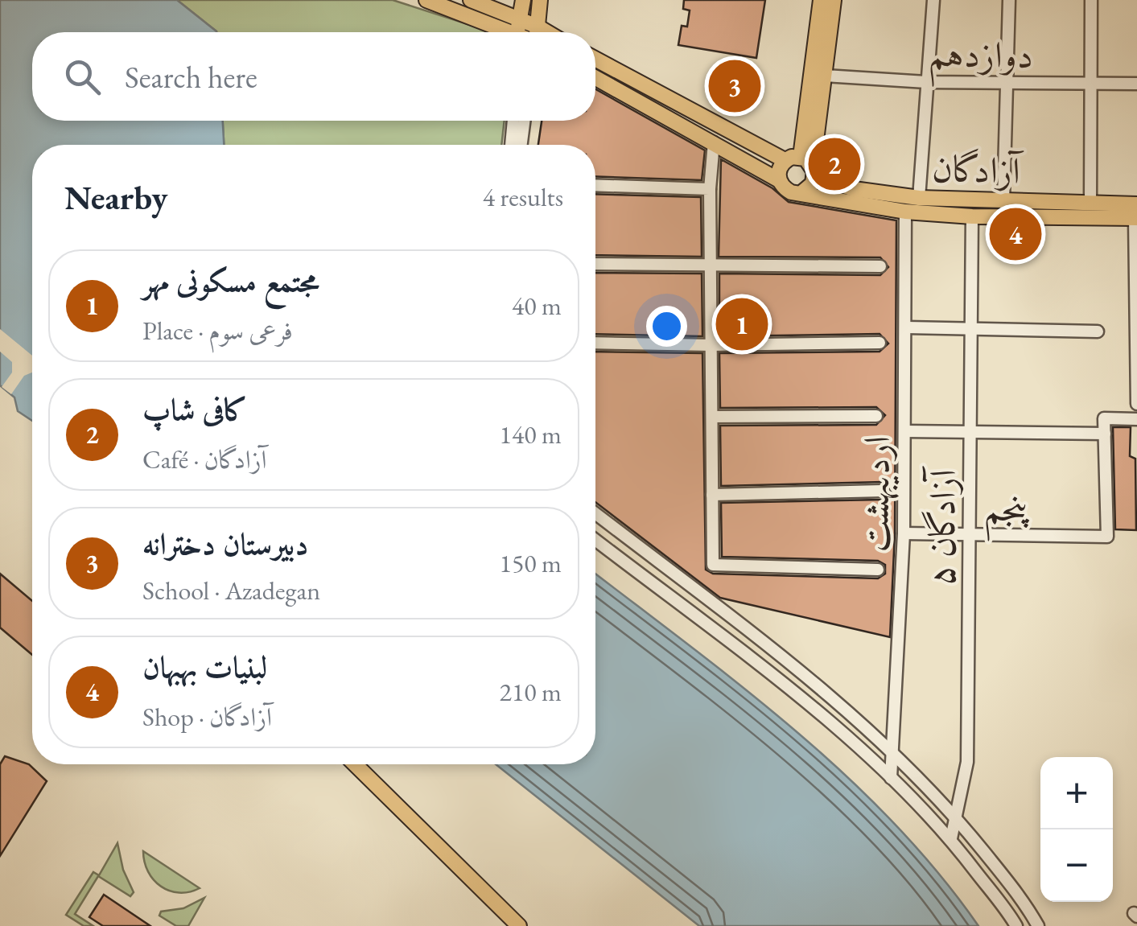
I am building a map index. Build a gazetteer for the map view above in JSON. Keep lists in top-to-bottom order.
{
  "streets": {
    "main road": ["آزادگان"],
    "street": [
      "دوازدهم",
      "اردیبهشت",
      "پنجم",
      "آزادگان ۵"
    ]
  },
  "crossings": [
    ["آزادگان", "اردیبهشت"],
    ["آزادگان", "آزادگان ۵"],
    ["اردیبهشت", "پنجم"],
    ["پنجم", "آزادگان ۵"]
  ],
  "page": {
    "search": "Search here",
    "pins": [
      "3",
      "2",
      "4",
      "1"
    ],
    "heading": ["Nearby", "4 results"],
    "list": [
      {
        "mark": "1",
        "name": "مجتمع مسکونی مهر",
        "note": "Place · فرعی سوم",
        "value": "40 m"
      },
      {
        "mark": "2",
        "name": "کافی شاپ",
        "note": "Café · آزادگان",
        "value": "140 m"
      },
      {
        "mark": "3",
        "name": "دبیرستان دخترانه",
        "note": "School · Azadegan",
        "value": "150 m"
      },
      {
        "mark": "4",
        "name": "لبنیات بهبهان",
        "note": "Shop · آزادگان",
        "value": "210 m"
      }
    ],
    "map_buttons": ["+", "−"]
  }
}
